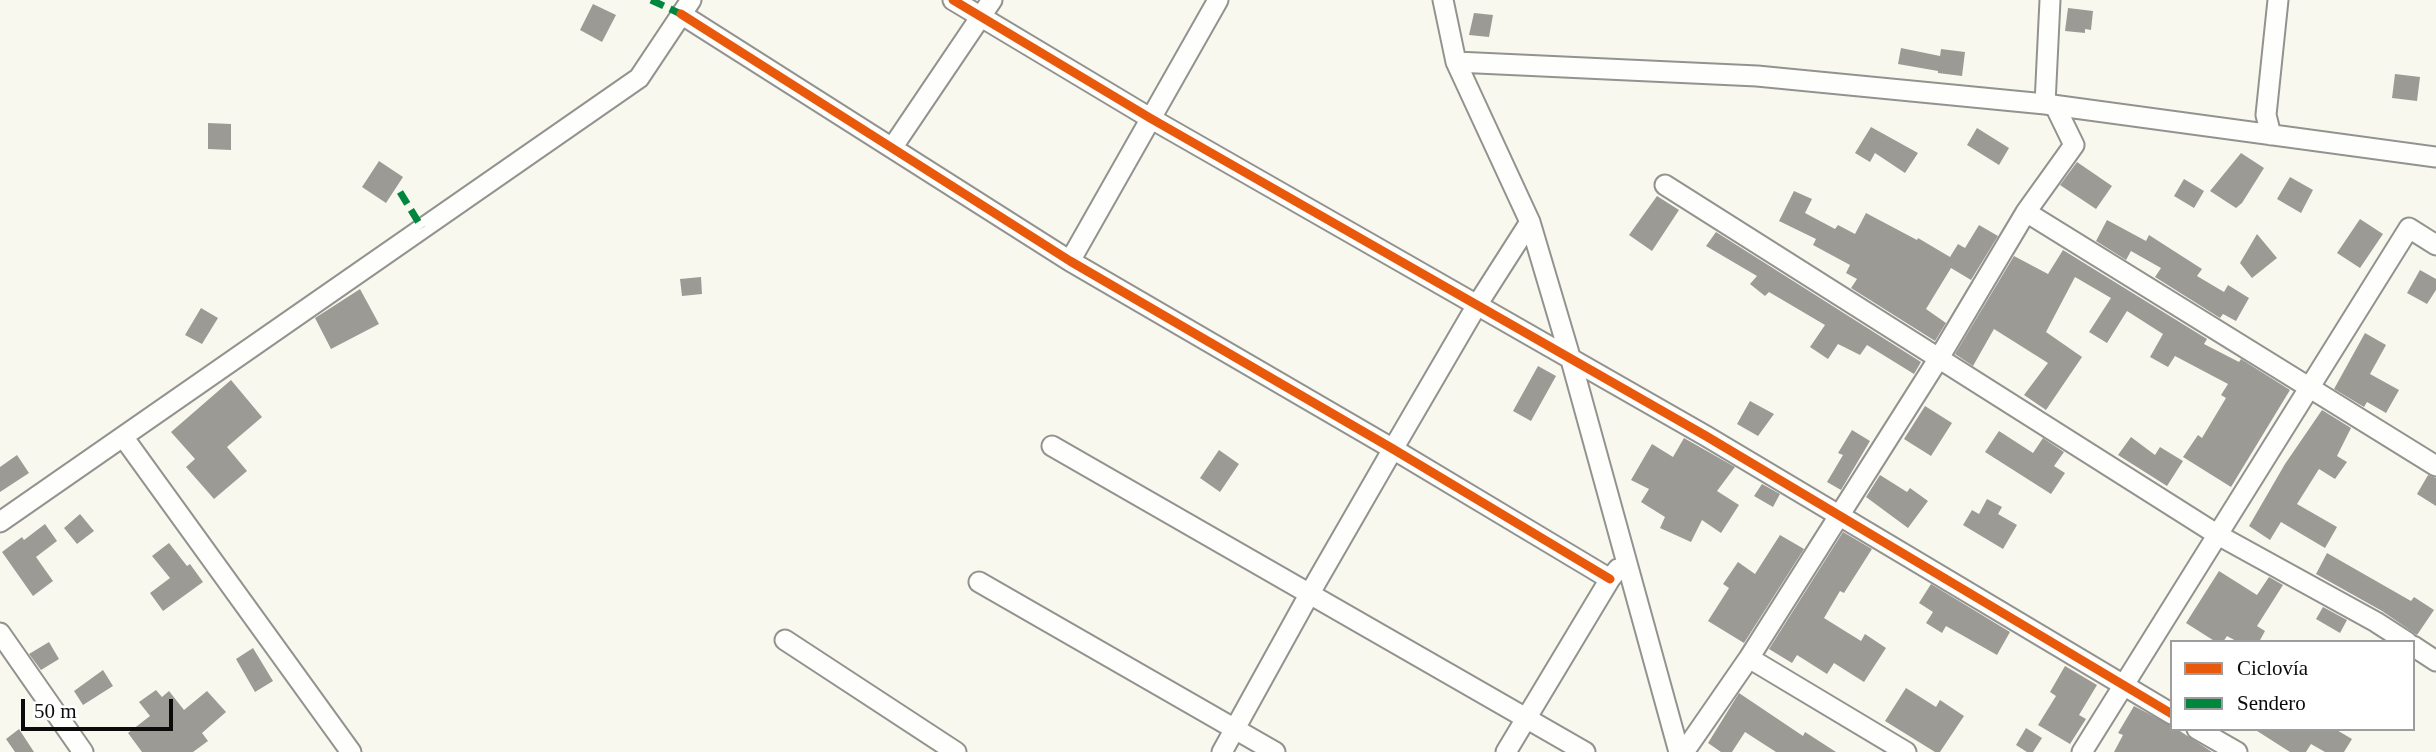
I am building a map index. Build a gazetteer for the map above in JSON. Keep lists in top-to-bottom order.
{
  "legend": ["Ciclovía", "Sendero"],
  "scale_bar": "50 m"
}
